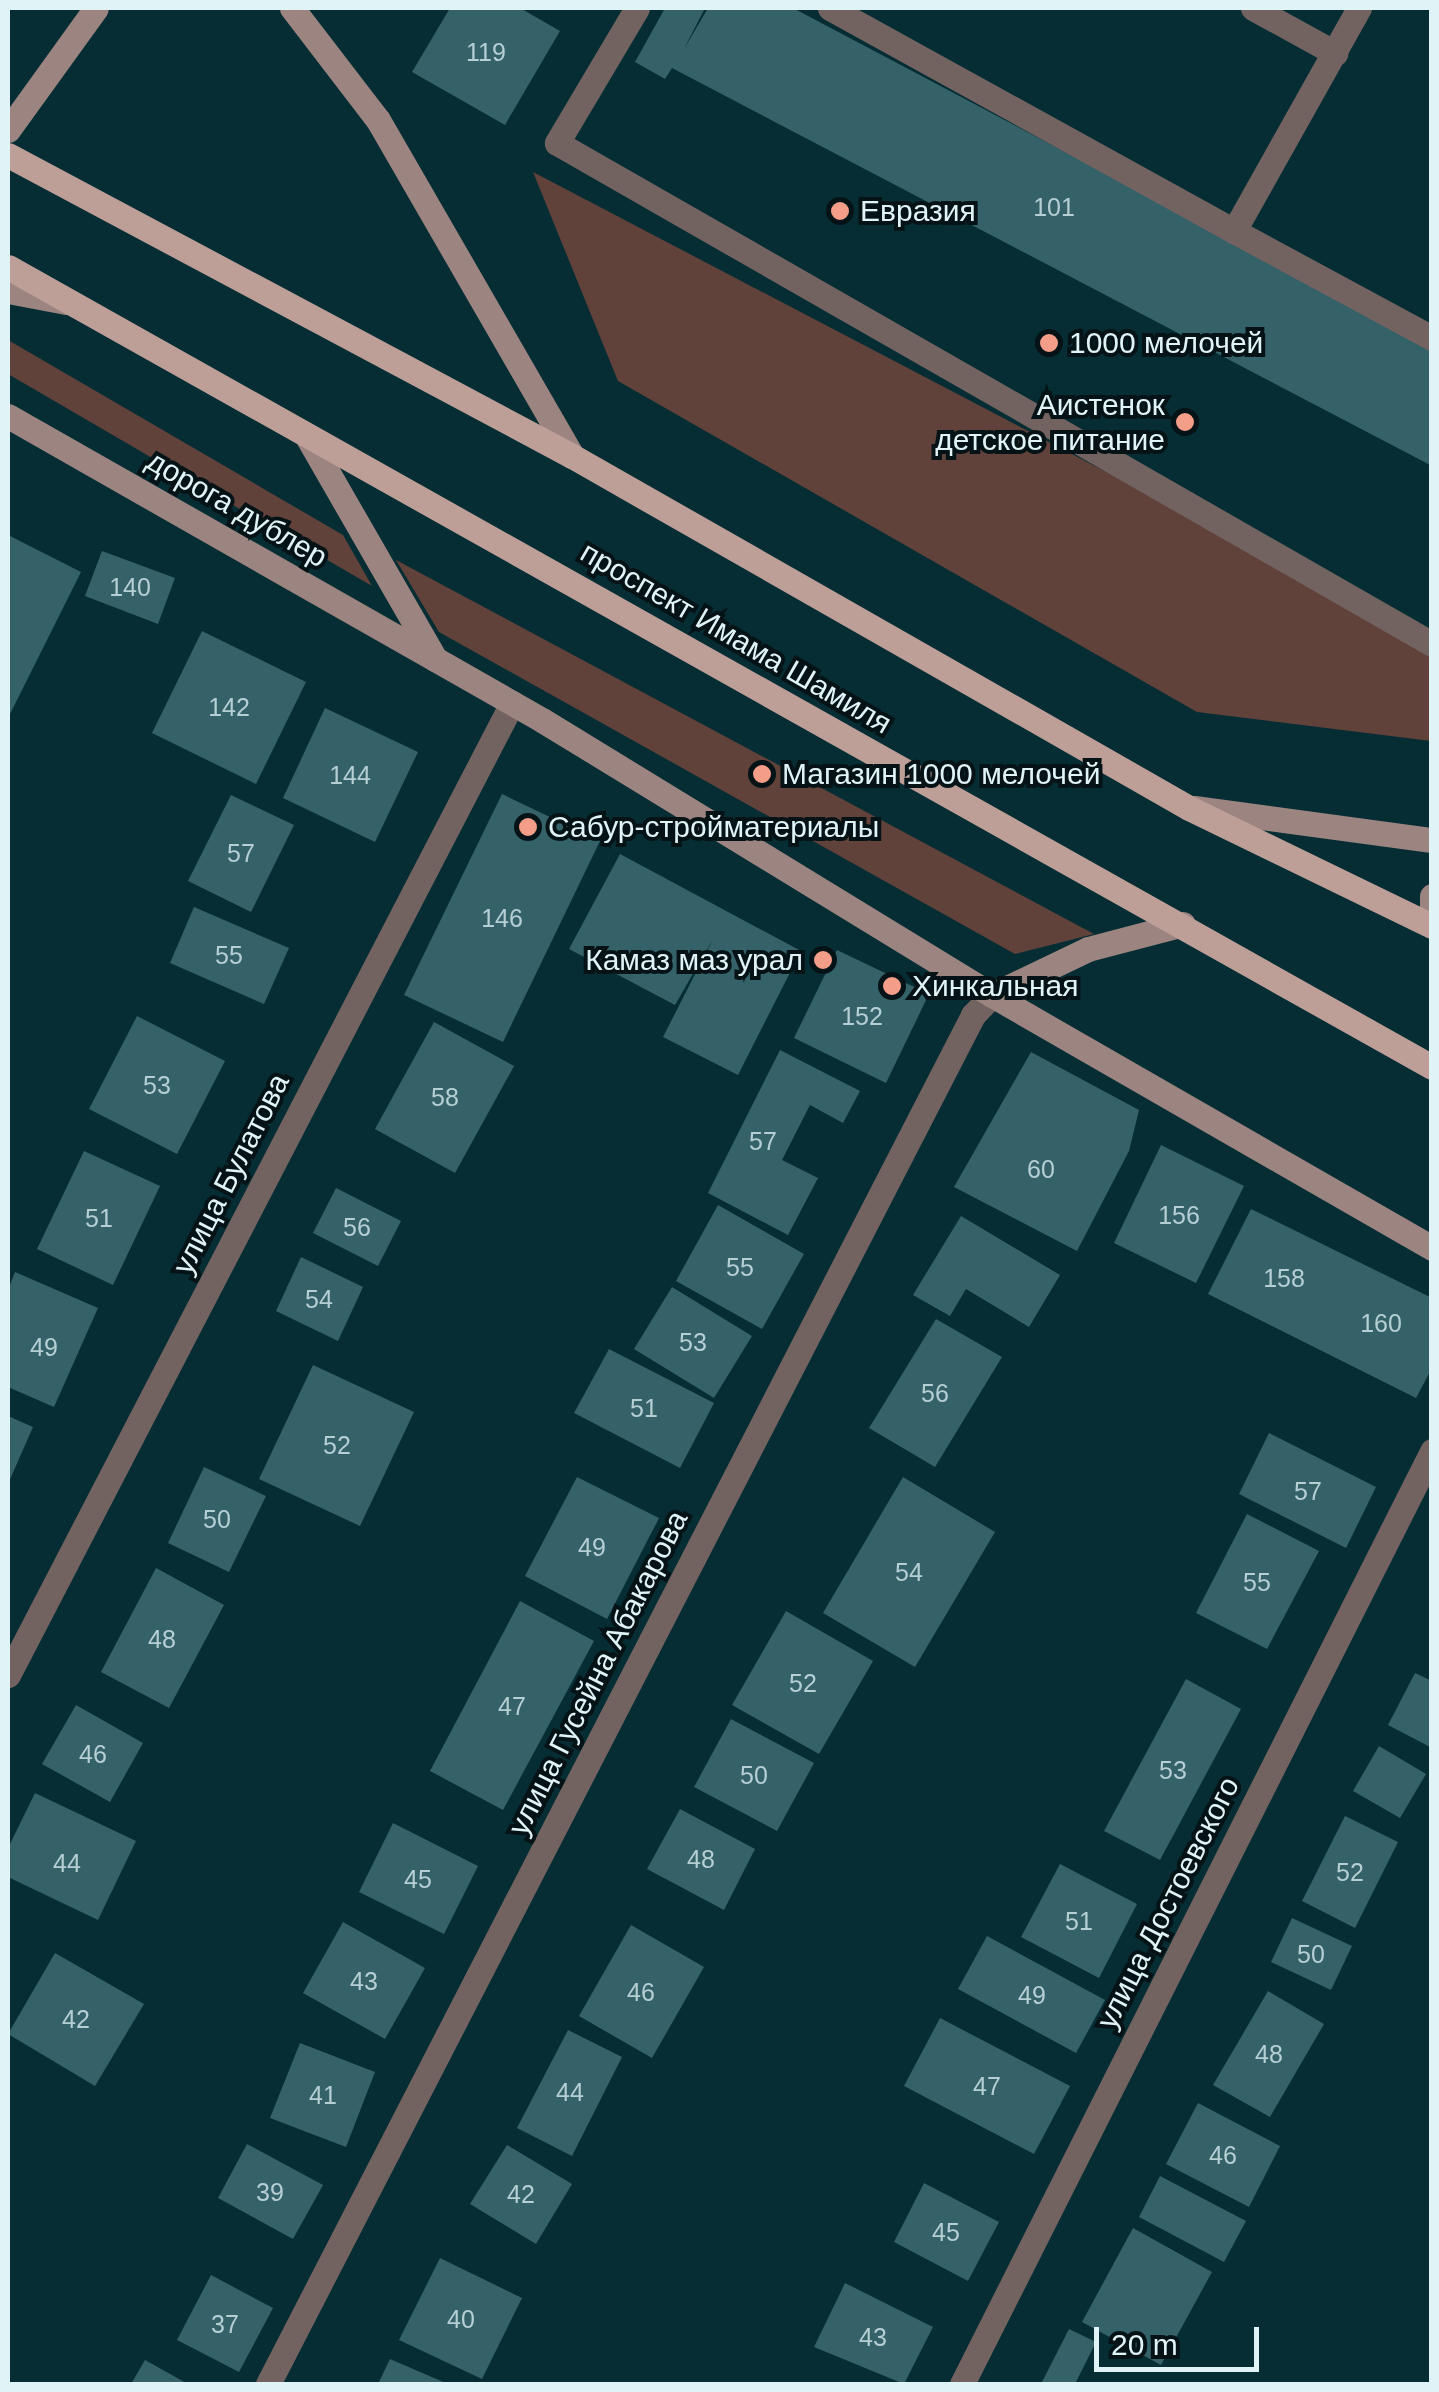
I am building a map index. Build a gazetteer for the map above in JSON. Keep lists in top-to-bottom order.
{
  "streets": {
    "main road": ["дорога дублер", "проспект Имама Шамиля"],
    "street": ["улица Булатова", "улица Гусейна Абакарова", "улица Достоевского"]
  },
  "places": [
    "Евразия",
    "1000 мелочей",
    "Аистенок детское питание",
    "Магазин 1000 мелочей",
    "Сабур-стройматериалы",
    "Камаз маз урал",
    "Хинкальная"
  ],
  "house_numbers": [
    "119",
    "101",
    "140",
    "142",
    "144",
    "57",
    "146",
    "55",
    "152",
    "53",
    "58",
    "57",
    "60",
    "156",
    "51",
    "56",
    "55",
    "158",
    "54",
    "160",
    "53",
    "49",
    "56",
    "51",
    "52",
    "57",
    "50",
    "49",
    "54",
    "55",
    "48",
    "52",
    "47",
    "46",
    "53",
    "50",
    "48",
    "44",
    "52",
    "45",
    "51",
    "50",
    "43",
    "46",
    "49",
    "42",
    "48",
    "47",
    "44",
    "41",
    "46",
    "39",
    "42",
    "45",
    "40",
    "37",
    "43"
  ],
  "scale_bar": "20 m"
}
